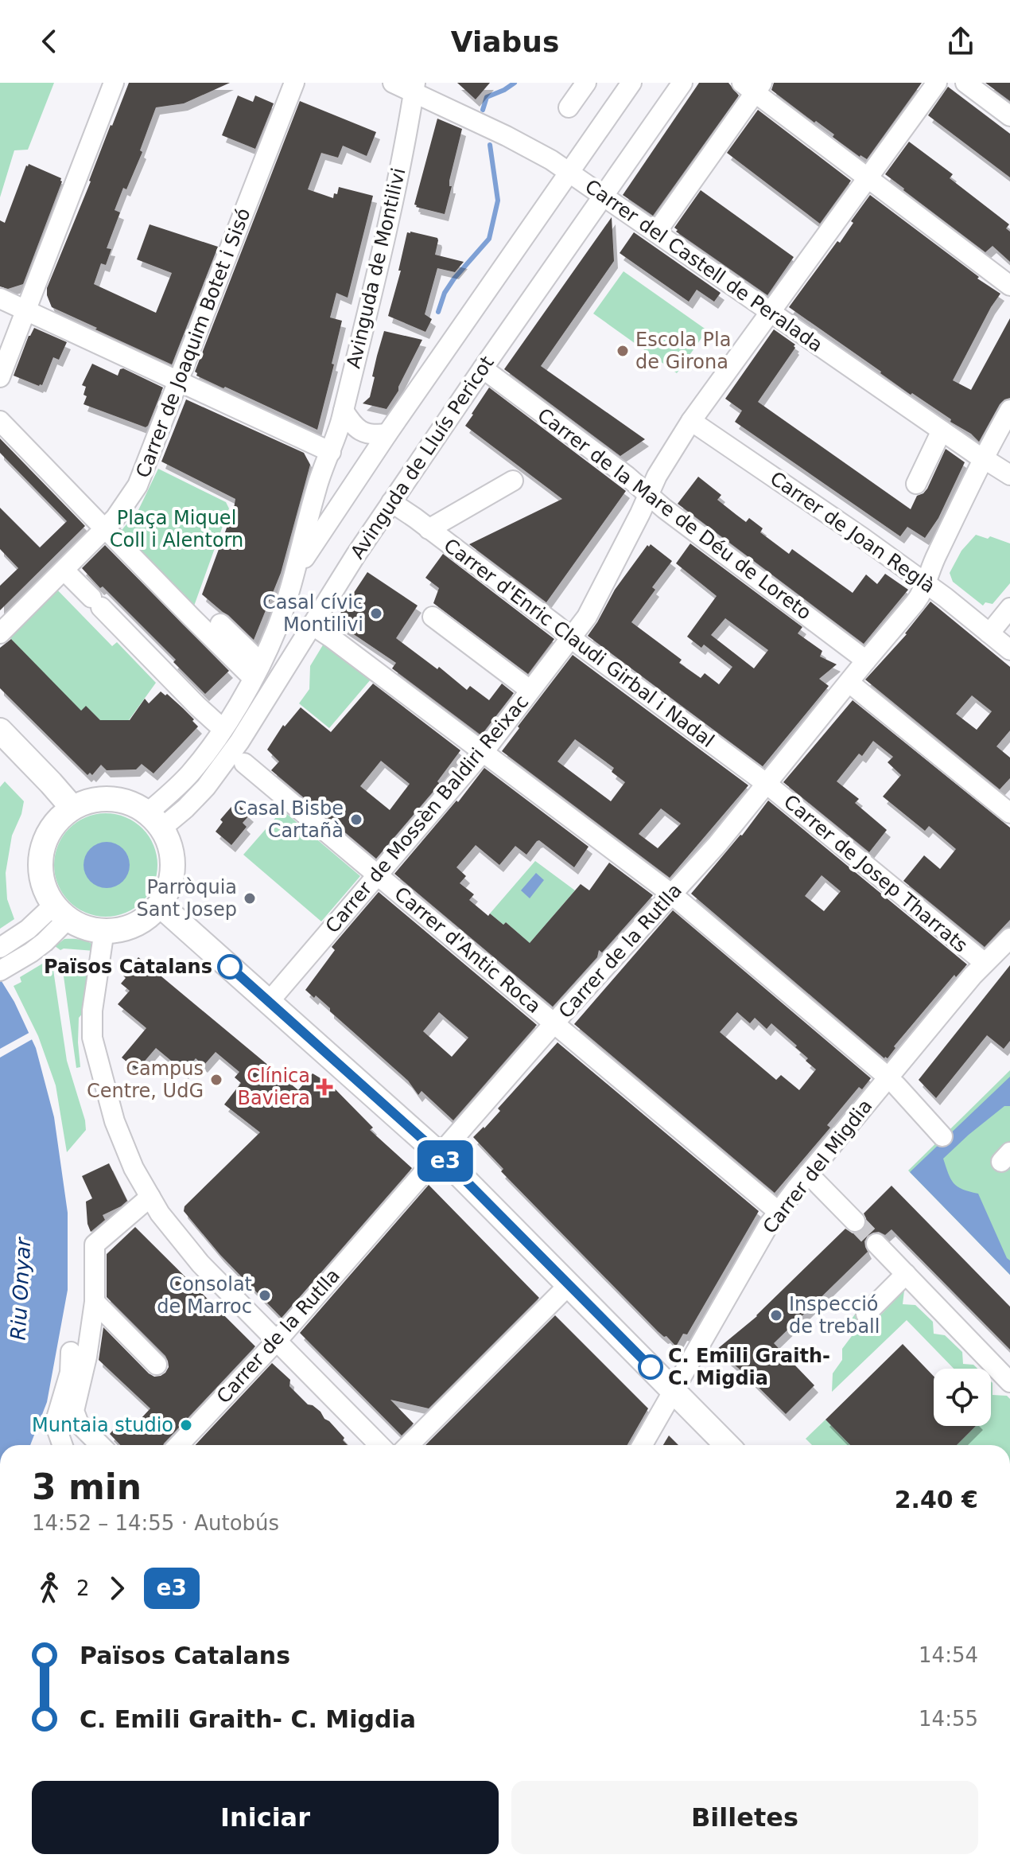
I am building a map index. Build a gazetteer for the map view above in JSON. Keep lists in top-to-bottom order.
{
  "streets": {
    "street": [
      "Carrer del Castell de Peralada",
      "Avinguda de Montilivi",
      "Carrer de Joaquim Botet i Sisó",
      "Avinguda de Lluís Pericot",
      "Carrer de la Mare de Déu de Loreto",
      "Carrer de Joan Reglà",
      "Carrer d'Enric Claudi Girbal i Nadal",
      "Carrer de Mossèn Baldiri Reixac",
      "Carrer de Josep Tharrats",
      "Carrer d'Antic Roca",
      "Carrer de la Rutlla",
      "Carrer del Migdia"
    ]
  },
  "crossings": [
    ["Carrer del Castell de Peralada", "Avinguda de Montilivi"],
    ["Carrer del Castell de Peralada", "Avinguda de Lluís Pericot"],
    ["Carrer del Castell de Peralada", "Carrer de Mossèn Baldiri Reixac"],
    ["Carrer del Castell de Peralada", "Carrer de la Rutlla"],
    ["Avinguda de Lluís Pericot", "Carrer de la Mare de Déu de Loreto"],
    ["Avinguda de Lluís Pericot", "Carrer d'Enric Claudi Girbal i Nadal"],
    ["Carrer de la Mare de Déu de Loreto", "Carrer de Mossèn Baldiri Reixac"],
    ["Carrer de la Mare de Déu de Loreto", "Carrer de la Rutlla"],
    ["Carrer de Joan Reglà", "Carrer de Mossèn Baldiri Reixac"],
    ["Carrer de Joan Reglà", "Carrer de la Rutlla"],
    ["Carrer d'Enric Claudi Girbal i Nadal", "Carrer de Mossèn Baldiri Reixac"],
    ["Carrer d'Enric Claudi Girbal i Nadal", "Carrer de Josep Tharrats"],
    ["Carrer d'Enric Claudi Girbal i Nadal", "Carrer de la Rutlla"],
    ["Carrer de Mossèn Baldiri Reixac", "Carrer d'Antic Roca"],
    ["Carrer de Josep Tharrats", "Carrer de la Rutlla"],
    ["Carrer de Josep Tharrats", "Carrer del Migdia"],
    ["Carrer d'Antic Roca", "Carrer de la Rutlla"],
    ["Carrer d'Antic Roca", "Carrer del Migdia"]
  ],
  "water": ["Riu Onyar"],
  "parks": ["Plaça Miquel Coll i Alentorn"],
  "places": {
    "other": [
      "Escola Pla de Girona",
      "Casal cívic Montilivi",
      "Casal Bisbe Cartañà",
      "Parròquia Sant Josep",
      "Països Catalans",
      "Campus Centre, UdG",
      "Consolat de Marroc",
      "Inspecció de treball",
      "C. Emili Graith- C. Migdia",
      "Muntaia studio"
    ],
    "health": ["Clínica Baviera"]
  },
  "lines": ["bus line e3"],
  "page": {
    "header": "Viabus",
    "on_map": "e3",
    "heading": ["3 min", "14:52 – 14:55 · Autobús", "2.40 €"],
    "legs": ["2", "e3"],
    "list": [
      {
        "name": "Països Catalans",
        "value": "14:54"
      },
      {
        "name": "C. Emili Graith- C. Migdia",
        "value": "14:55"
      }
    ],
    "buttons": ["Iniciar", "Billetes"]
  }
}
